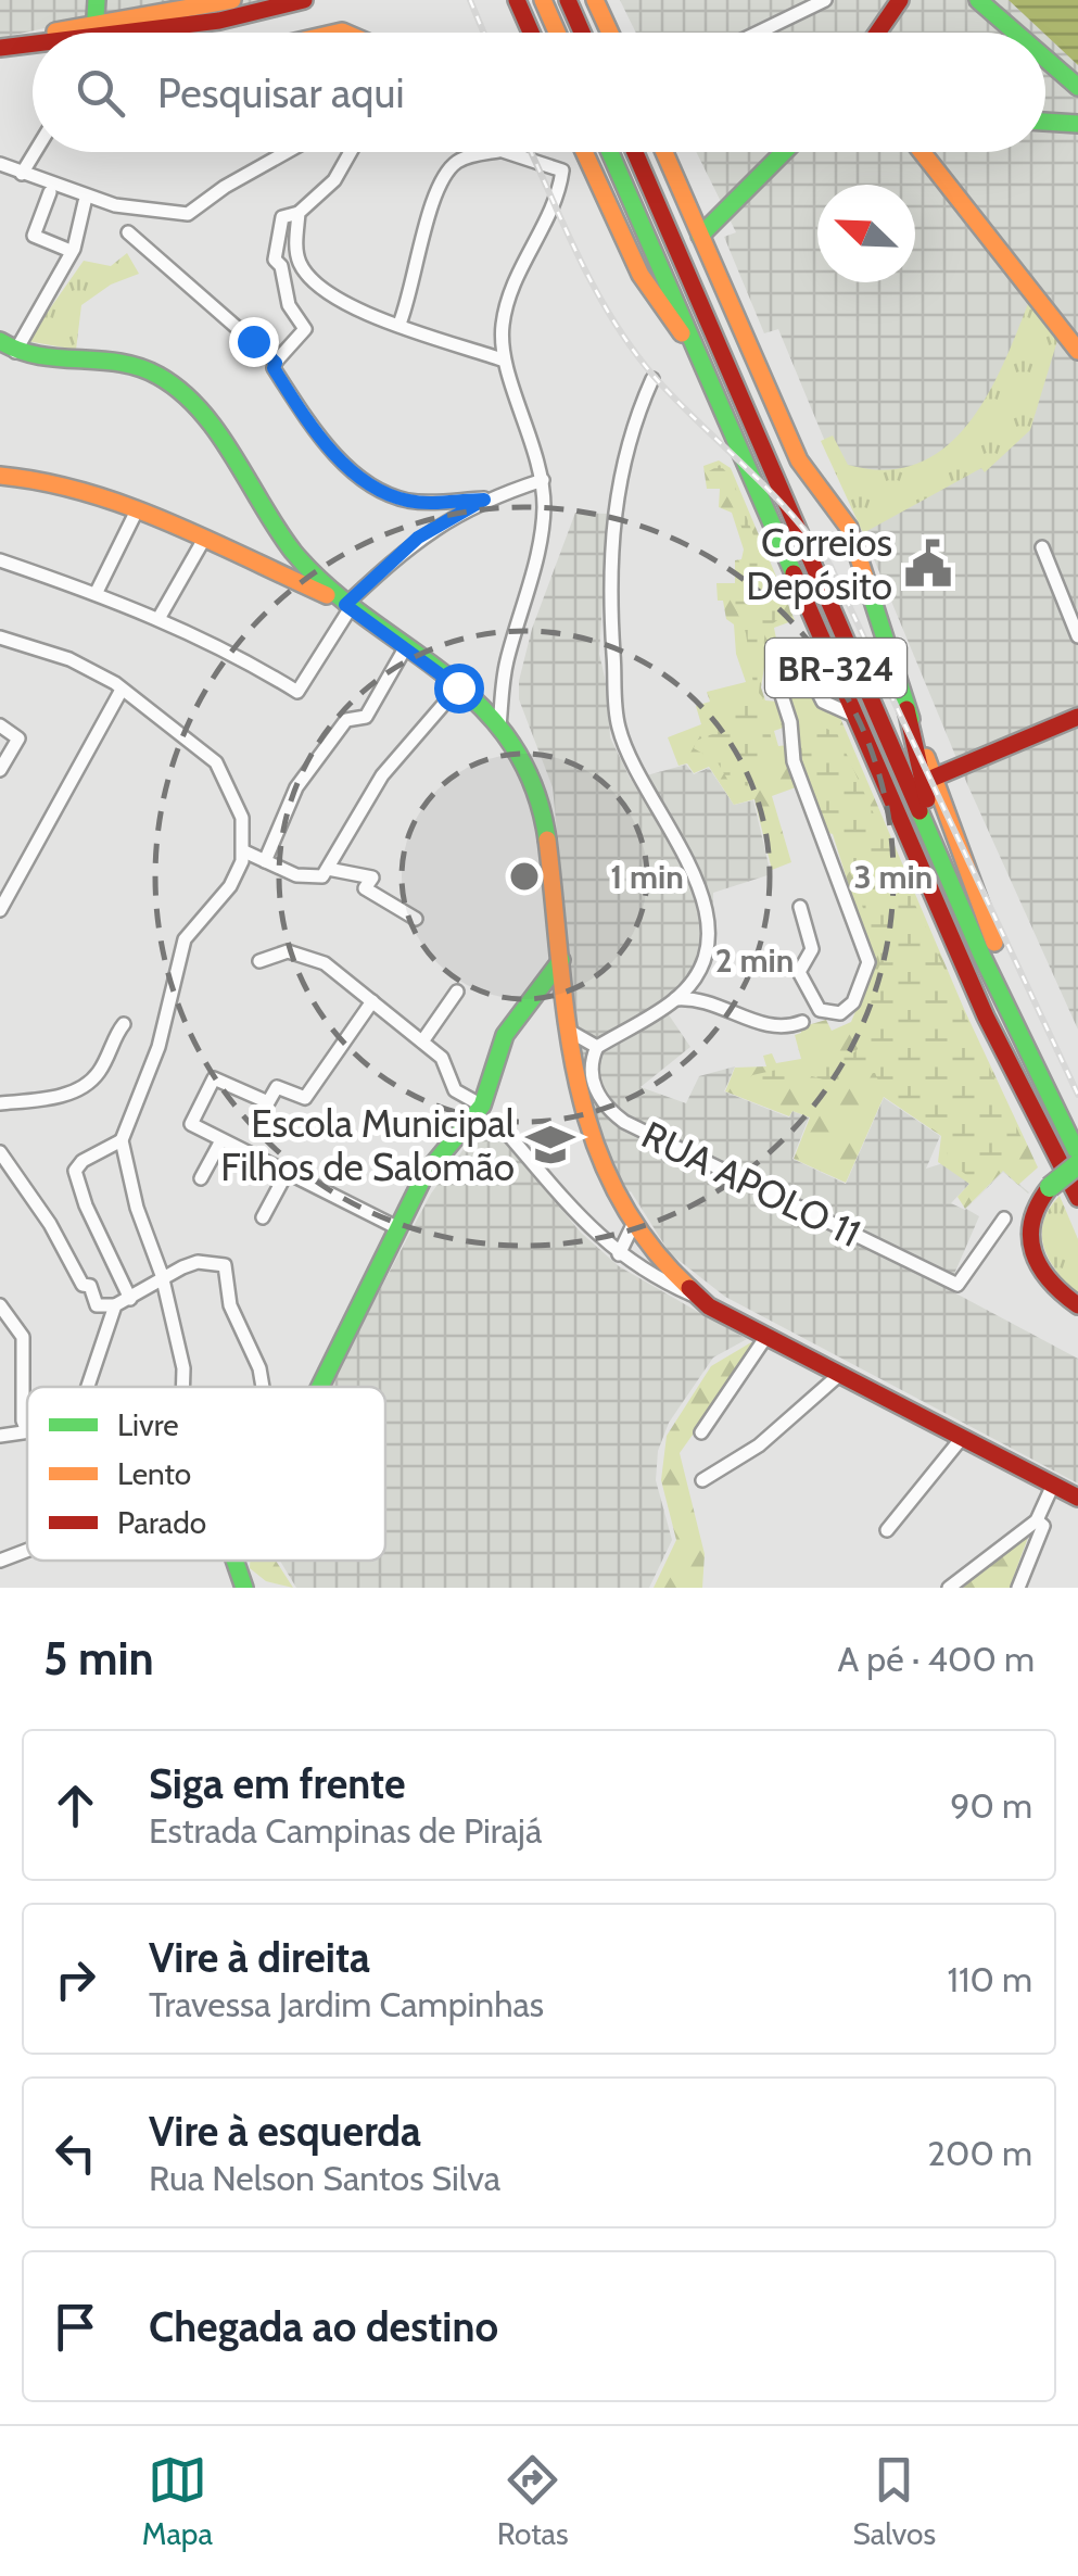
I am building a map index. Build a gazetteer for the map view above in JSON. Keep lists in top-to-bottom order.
{
  "streets": {
    "main road": ["BR-324"],
    "street": ["RUA APOLO 11"]
  },
  "places": {
    "public building": ["Correios Depósito"],
    "school or university": ["Escola Municipal Filhos de Salomão"]
  },
  "legend": ["Livre", "Lento", "Parado"],
  "north": "top left",
  "page": {
    "search": "Pesquisar aqui",
    "heading": ["5 min", "A pé · 400 m"],
    "list": [
      ["Siga em frente", "Estrada Campinas de Pirajá", "90 m"],
      ["Vire à direita", "Travessa Jardim Campinhas", "110 m"],
      ["Vire à esquerda", "Rua Nelson Santos Silva", "200 m"],
      "Chegada ao destino"
    ],
    "nav": ["Mapa", "Rotas", "Salvos"]
  },
  "rings": ["1 min", "3 min", "2 min"]
}
